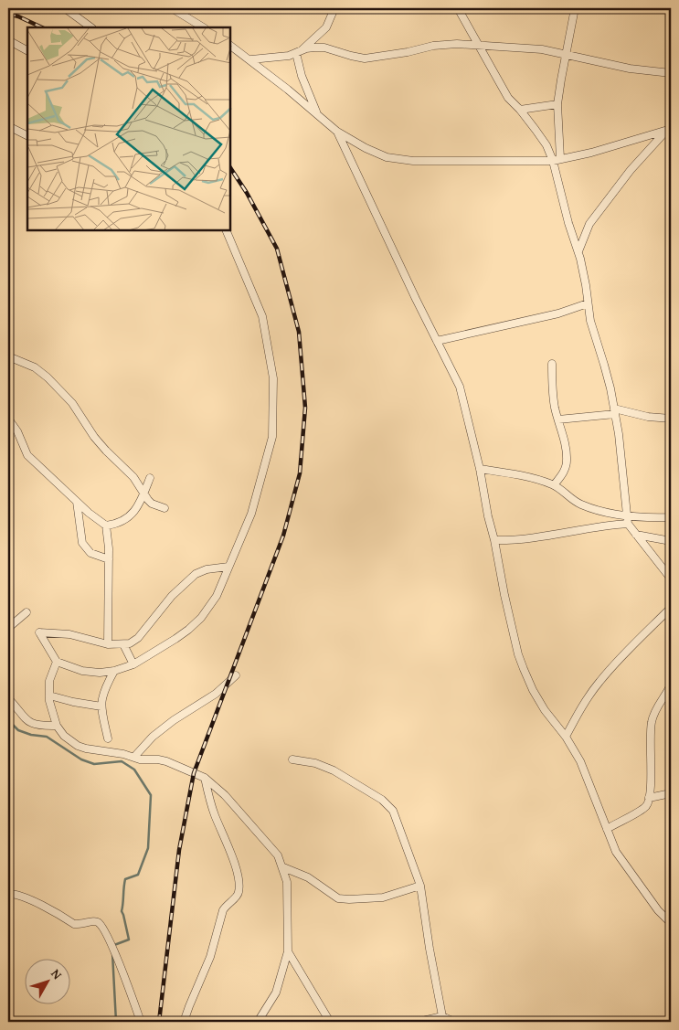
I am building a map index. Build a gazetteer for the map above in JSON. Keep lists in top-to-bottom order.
{
  "north": "top right"
}
